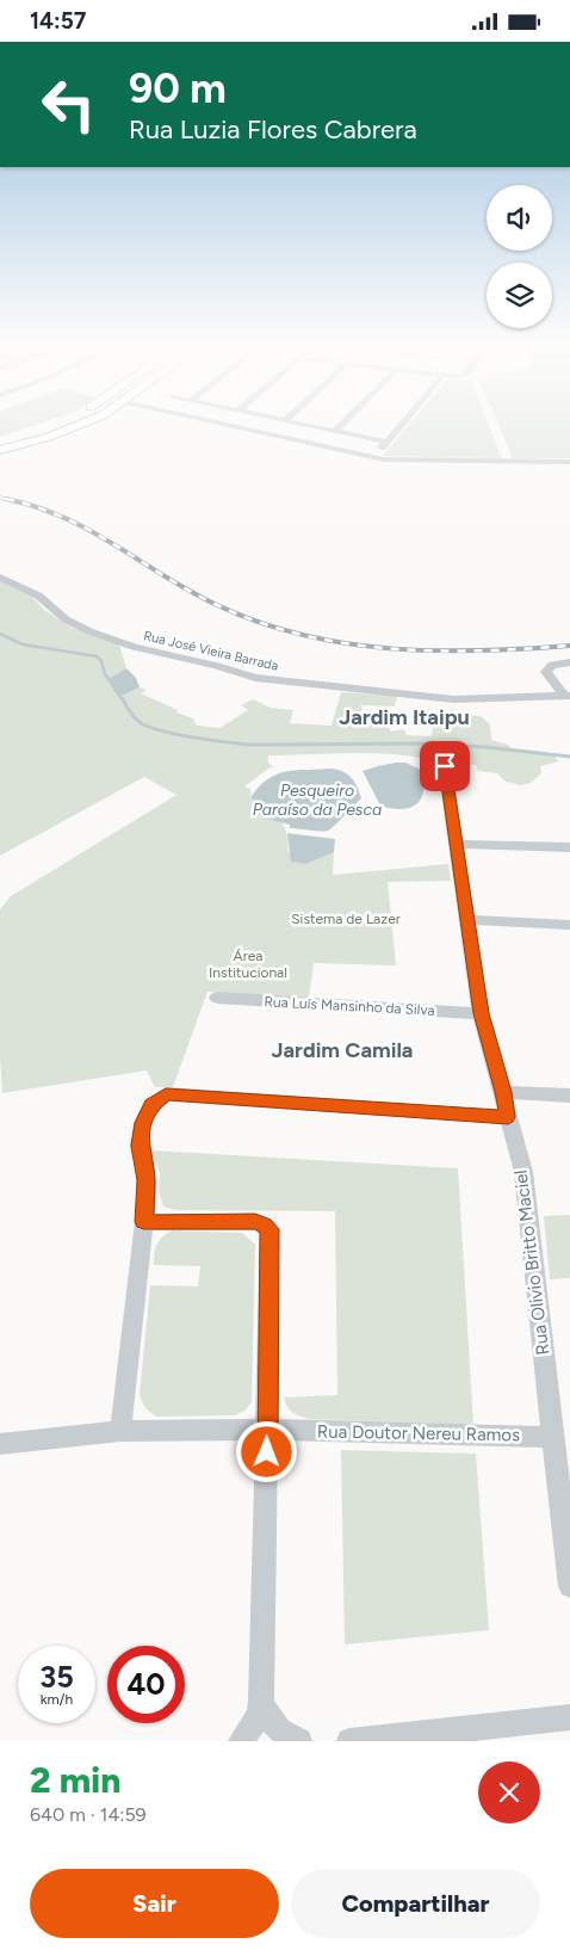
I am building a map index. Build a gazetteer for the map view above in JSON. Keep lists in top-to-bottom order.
{
  "streets": {
    "street": [
      "Rua José Vieira Barrada",
      "Rua Luís Mansinho da Silva",
      "Rua Olivio Britto Maciel",
      "Rua Doutor Nereu Ramos"
    ]
  },
  "crossings": [
    ["Rua Luís Mansinho da Silva", "Rua Olivio Britto Maciel"],
    ["Rua Olivio Britto Maciel", "Rua Doutor Nereu Ramos"]
  ],
  "districts": ["Jardim Itaipu", "Jardim Camila"],
  "water": ["Pesqueiro Paraíso da Pesca"],
  "parks": ["Sistema de Lazer", "Área Institucional"],
  "page": {
    "status": "14:57",
    "turn": ["90 m", "Rua Luzia Flores Cabrera"],
    "speed": "35 km/h",
    "limit": "40",
    "heading": ["2 min", "640 m · 14:59"],
    "buttons": ["Sair", "Compartilhar"]
  }
}
